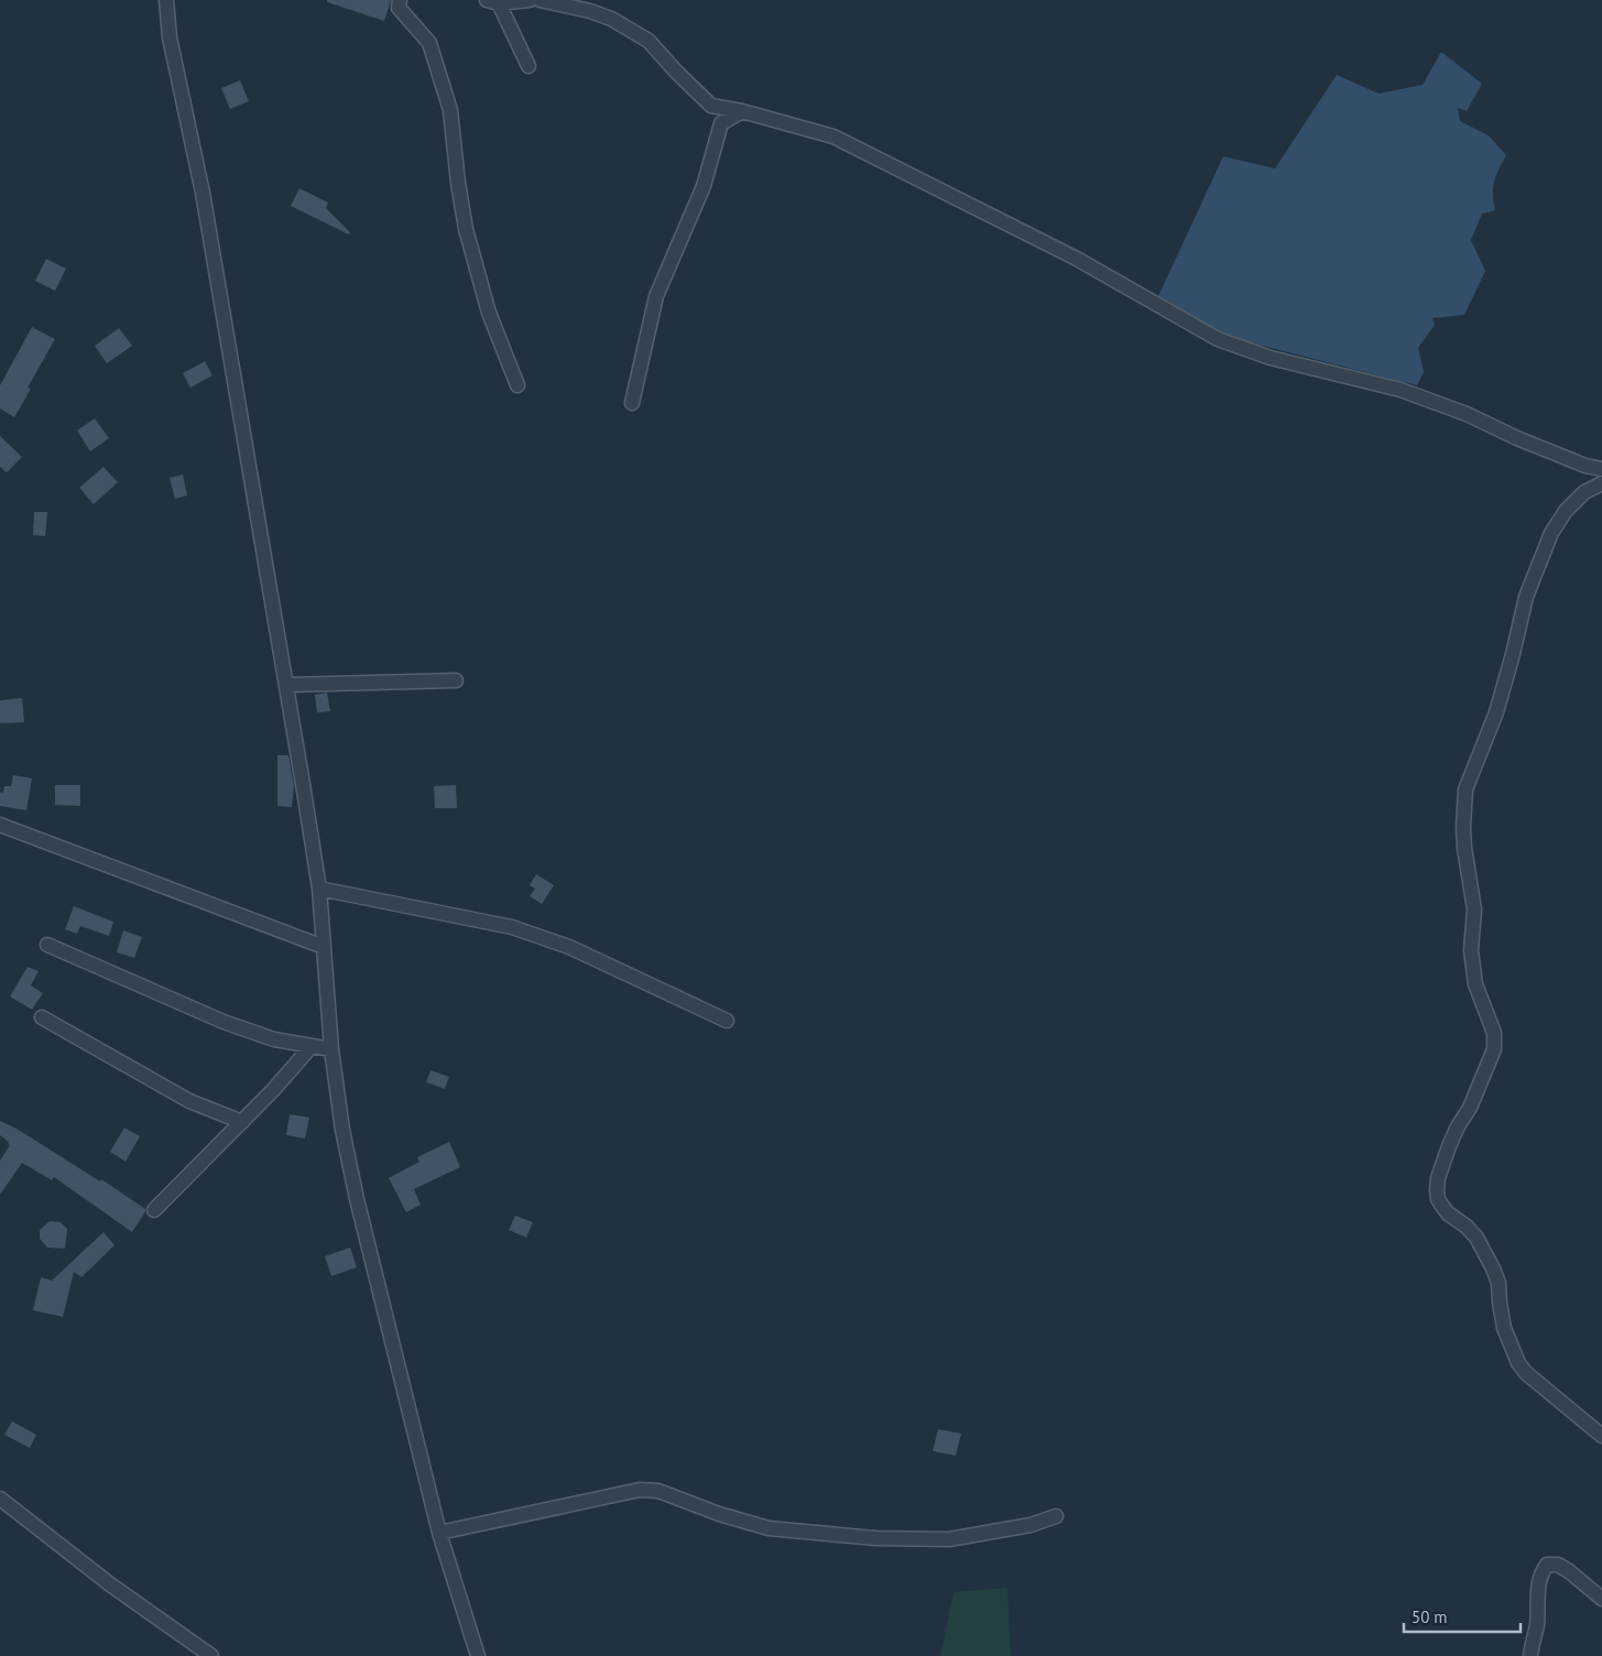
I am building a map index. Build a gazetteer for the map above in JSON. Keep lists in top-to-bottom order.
{
  "scale_bar": "50 m"
}
